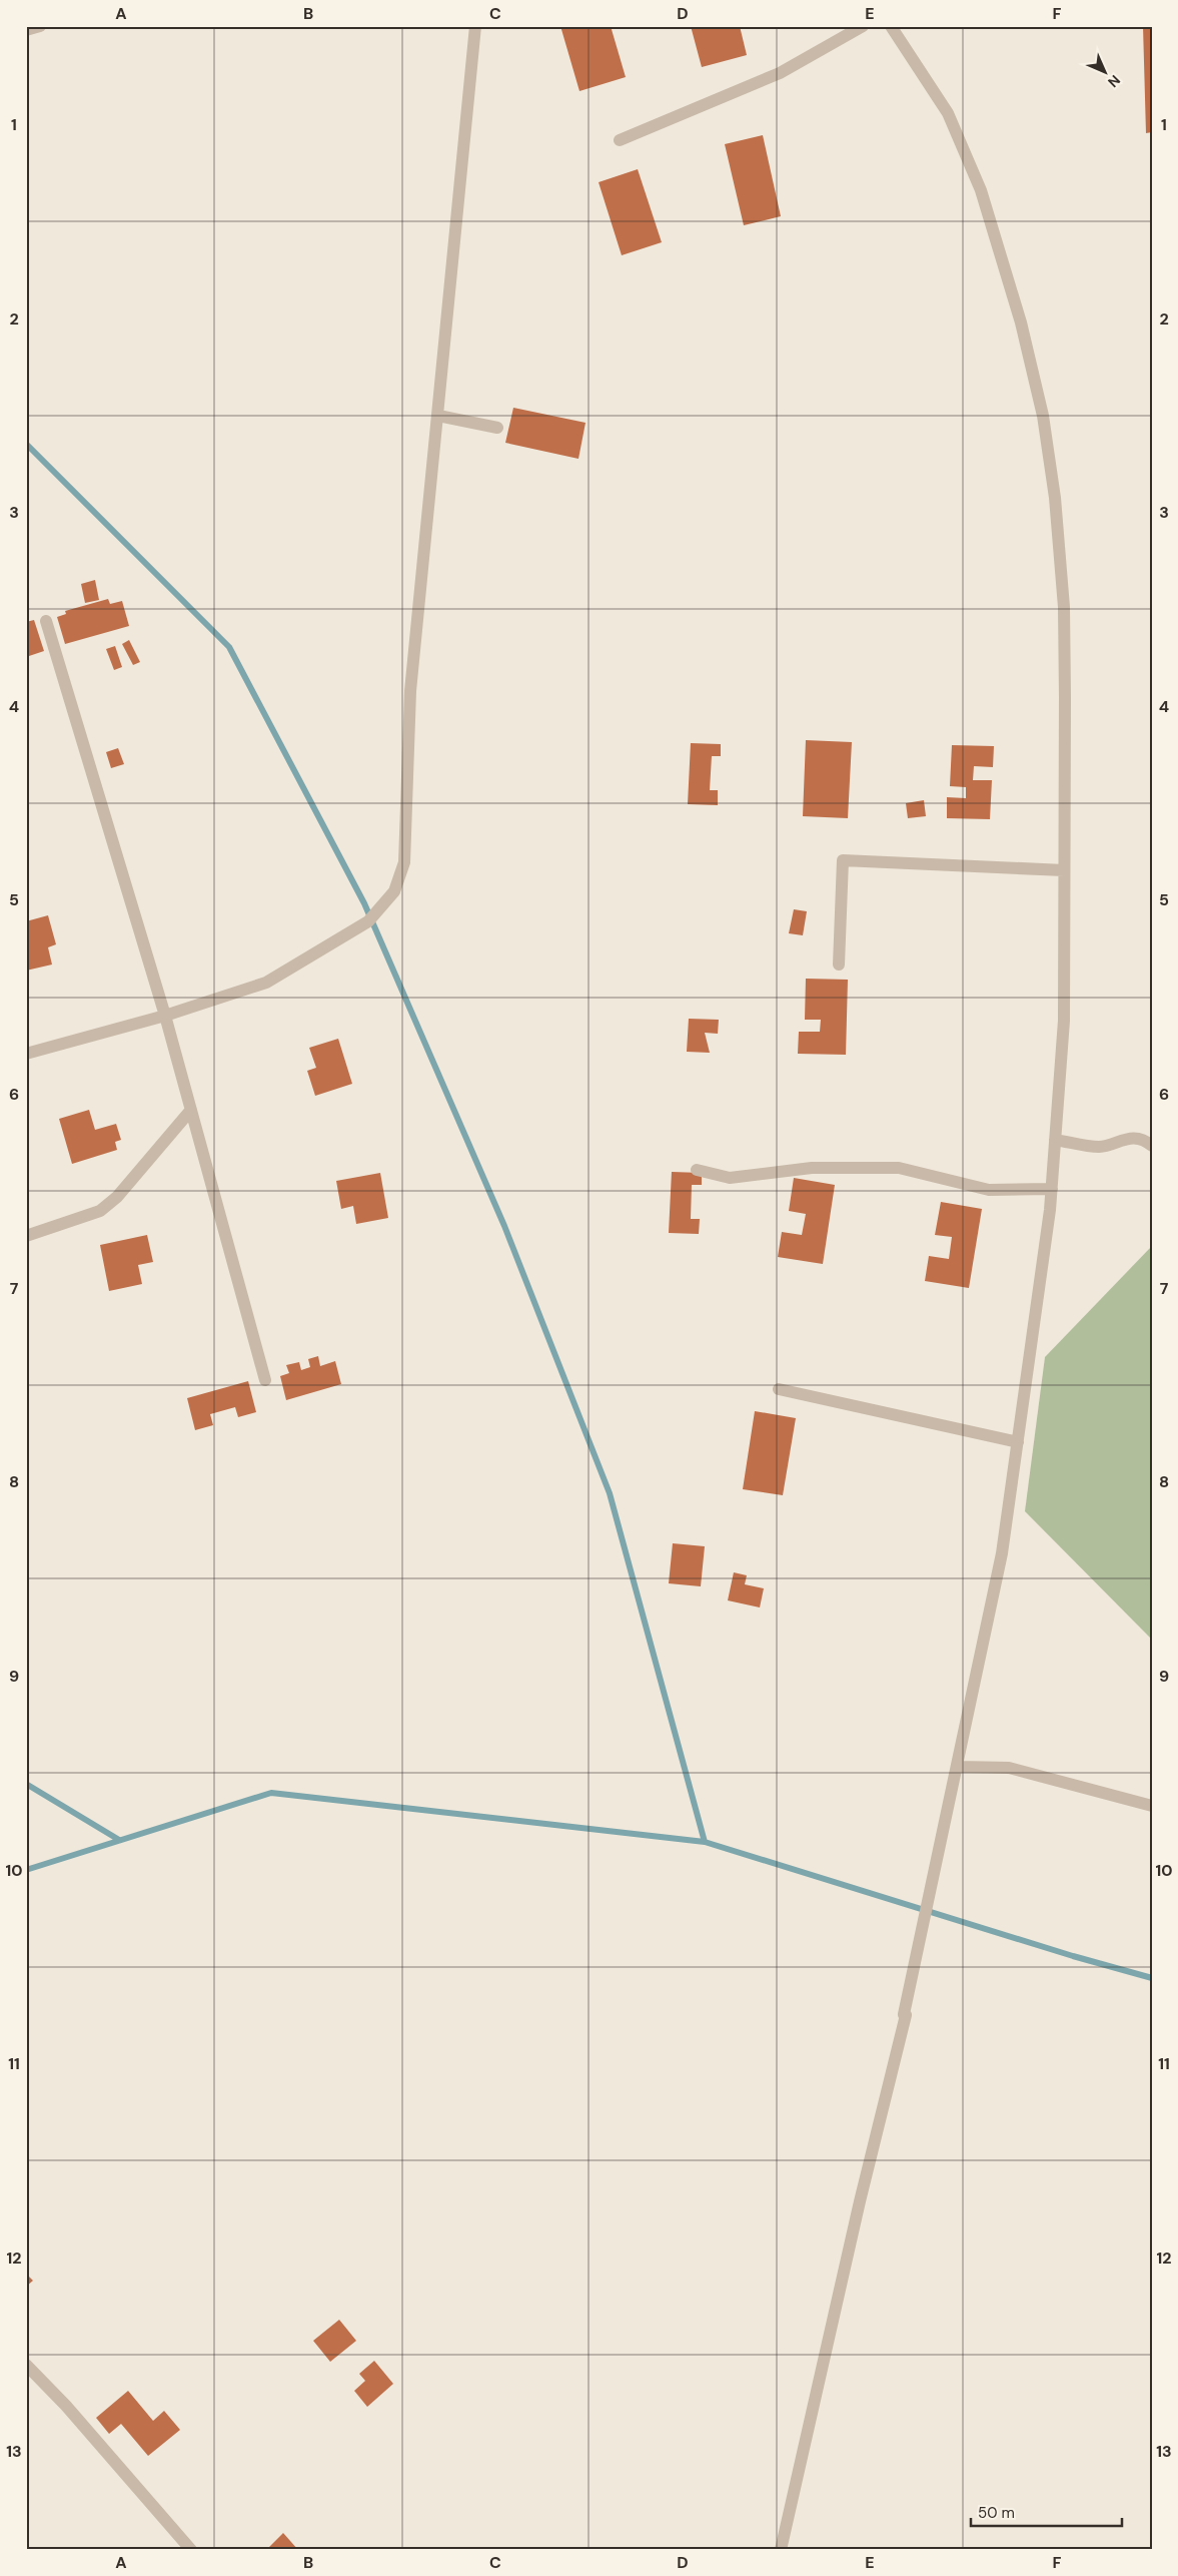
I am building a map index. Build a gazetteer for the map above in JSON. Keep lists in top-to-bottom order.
{
  "scale_bar": "50 m",
  "north": "bottom right",
  "grid": {
    "columns": [
      "A",
      "B",
      "C",
      "D",
      "E",
      "F"
    ],
    "rows": [
      "1",
      "2",
      "3",
      "4",
      "5",
      "6",
      "7",
      "8",
      "9",
      "10",
      "11",
      "12",
      "13"
    ]
  }
}
